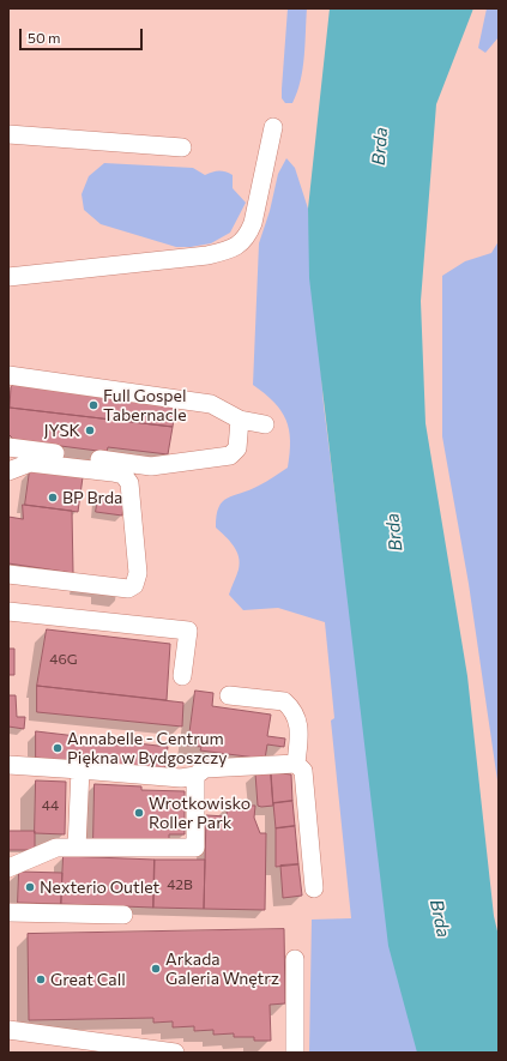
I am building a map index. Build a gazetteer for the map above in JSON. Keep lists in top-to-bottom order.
{
  "water": ["Brda"],
  "places": [
    "Full Gospel Tabernacle",
    "JYSK",
    "BP Brda",
    "Annabelle - Centrum Piękna w Bydgoszczy",
    "Wrotkowisko Roller Park",
    "Nexterio Outlet",
    "Arkada Galeria Wnętrz",
    "Great Call"
  ],
  "house_numbers": ["46G", "44", "42B"],
  "scale_bar": "50 m"
}
